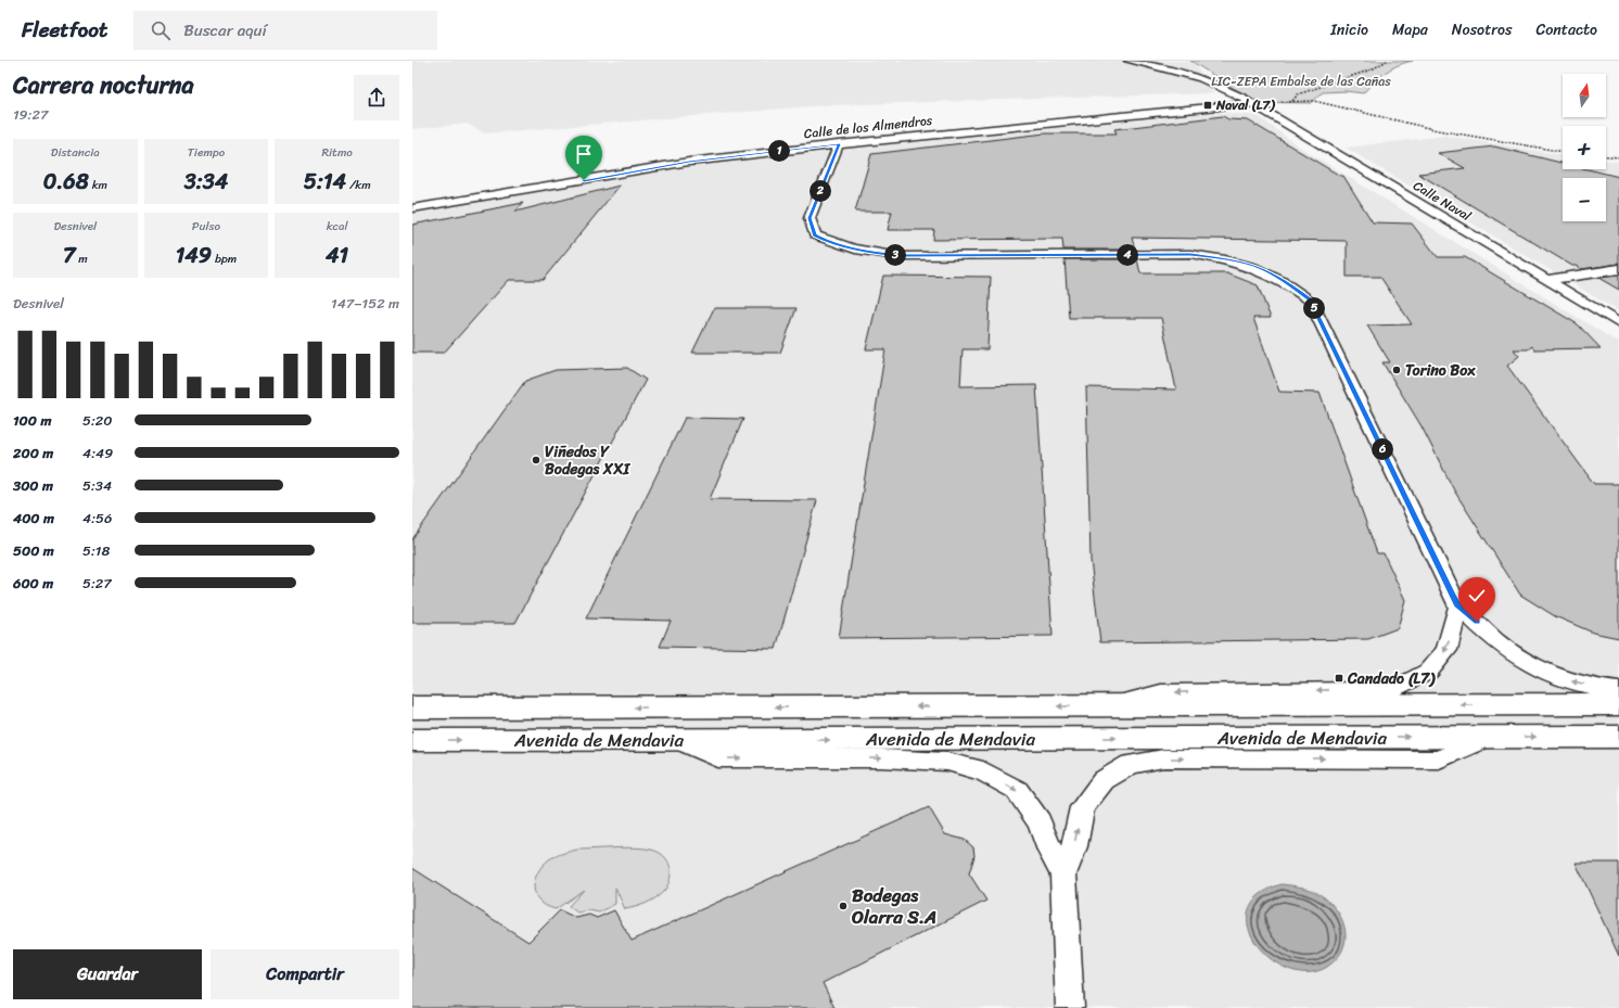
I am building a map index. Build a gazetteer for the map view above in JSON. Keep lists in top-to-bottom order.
{
  "streets": {
    "main road": ["Avenida de Mendavia"],
    "street": ["Calle de los Almendros", "Calle Naval"]
  },
  "crossings": [
    ["Calle de los Almendros", "Calle Naval"]
  ],
  "parks": ["LIC-ZEPA Embalse de las Cañas"],
  "places": {
    "transit": ["Naval (L7)", "Candado (L7)"],
    "other": ["Torino Box", "Viñedos Y Bodegas XXI", "Bodegas Olarra S.A"]
  },
  "north": "top",
  "page": {
    "header": "Fleetfoot",
    "search": "Buscar aquí",
    "nav": [
      "Inicio",
      "Mapa",
      "Nosotros",
      "Contacto"
    ],
    "heading": ["Carrera nocturna", "19:27"],
    "map_buttons": ["+", "−"],
    "stats": [
      ["Distancia", "0.68 km"],
      ["Tiempo", "3:34"],
      ["Ritmo", "5:14 /km"],
      ["Desnivel", "7 m"],
      ["Pulso", "149 bpm"],
      ["kcal", "41"]
    ],
    "pins": [
      "1",
      "2",
      "3",
      "4",
      "5",
      "6"
    ],
    "chart": ["Desnivel", "147–152 m"],
    "list": [
      {
        "name": "100 m",
        "note": "5:20"
      },
      {
        "name": "200 m",
        "note": "4:49"
      },
      {
        "name": "300 m",
        "note": "5:34"
      },
      {
        "name": "400 m",
        "note": "4:56"
      },
      {
        "name": "500 m",
        "note": "5:18"
      },
      {
        "name": "600 m",
        "note": "5:27"
      }
    ],
    "buttons": ["Guardar", "Compartir"]
  }
}
